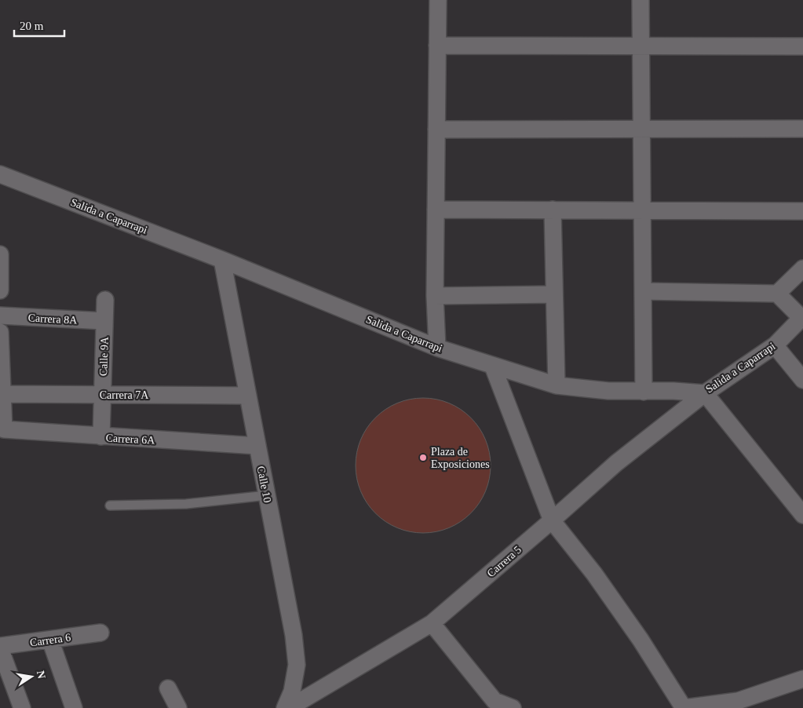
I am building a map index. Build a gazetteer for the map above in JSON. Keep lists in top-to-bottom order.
{
  "streets": {
    "street": [
      "Salida a Caparrapi",
      "Carrera 8A",
      "Calle 9A",
      "Carrera 7A",
      "Carrera 6A",
      "Calle 10",
      "Carrera 5",
      "Carrera 6"
    ]
  },
  "crossings": [
    ["Salida a Caparrapi", "Calle 10"],
    ["Salida a Caparrapi", "Carrera 5"],
    ["Carrera 8A", "Calle 9A"],
    ["Calle 9A", "Carrera 7A"],
    ["Calle 9A", "Carrera 6A"],
    ["Carrera 7A", "Carrera 6A"],
    ["Carrera 7A", "Calle 10"],
    ["Carrera 6A", "Calle 10"]
  ],
  "places": ["Plaza de Exposiciones"],
  "scale_bar": "20 m",
  "north": "right"
}
